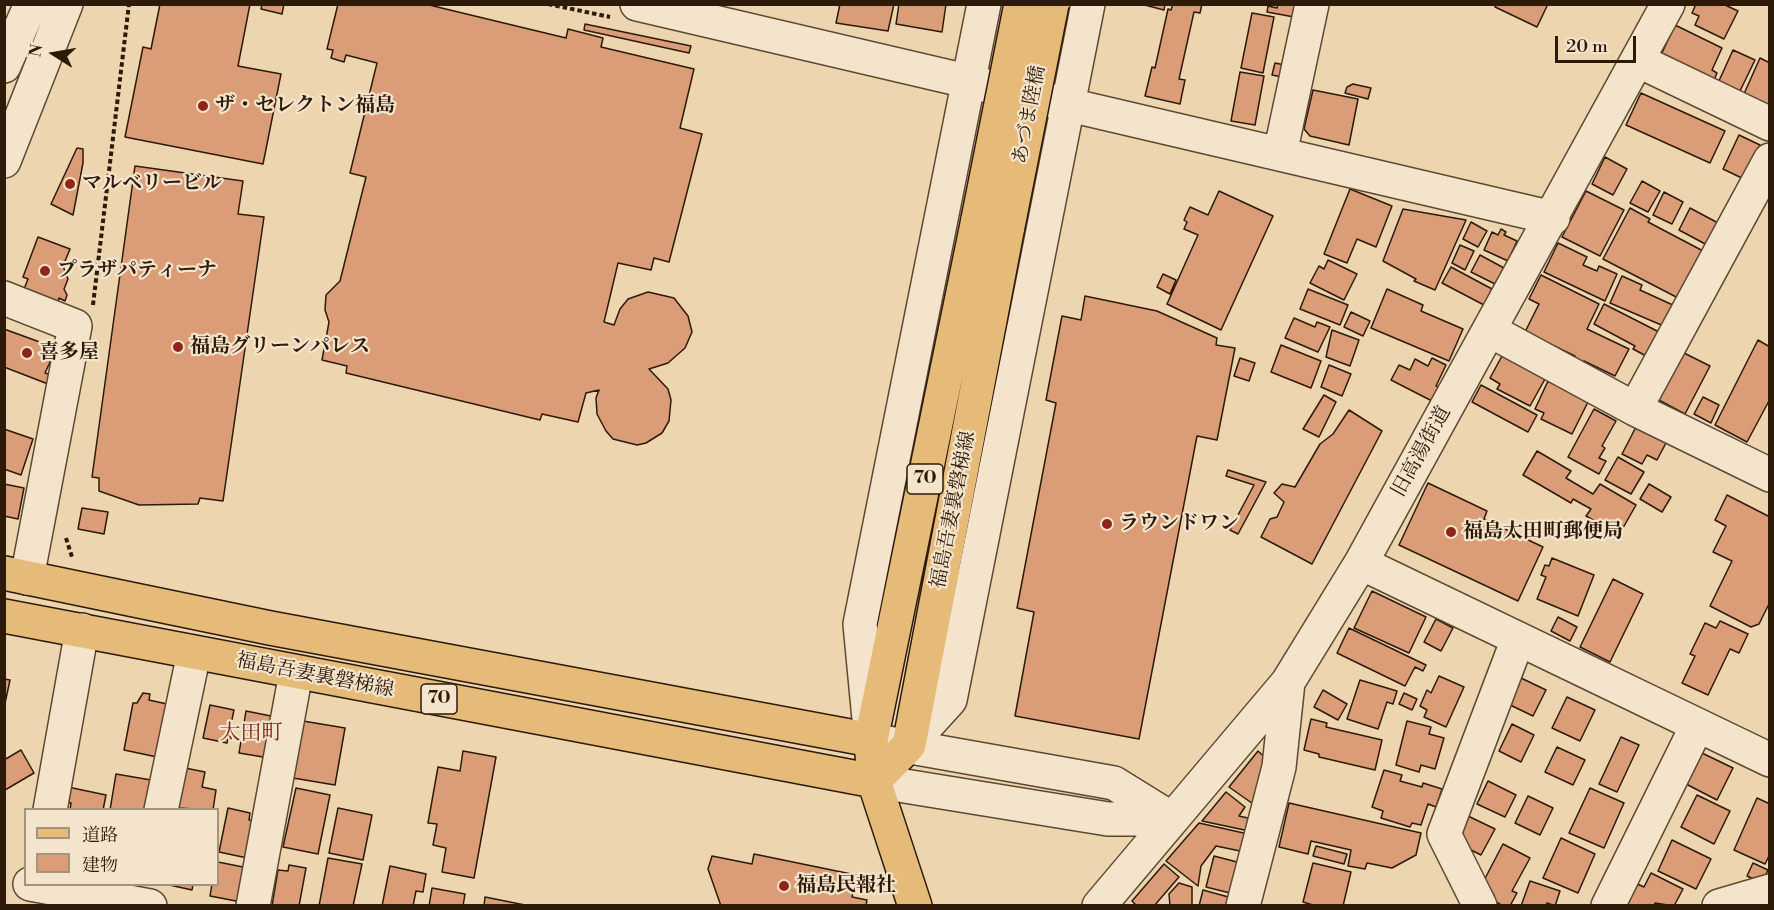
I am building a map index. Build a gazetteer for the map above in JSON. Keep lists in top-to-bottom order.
{
  "streets": {
    "main road": ["あづま陸橋", "70", "福島吾妻裏磐梯線"],
    "street": ["旧高湯街道"]
  },
  "crossings": [
    ["あづま陸橋", "福島吾妻裏磐梯線"]
  ],
  "districts": ["太田町"],
  "places": [
    "ザ・セレクトン福島",
    "マルベリービル",
    "プラザパティーナ",
    "福島グリーンパレス",
    "喜多屋",
    "ラウンドワン",
    "福島太田町郵便局",
    "福島民報社"
  ],
  "legend": ["道路", "建物"],
  "scale_bar": "20 m",
  "north": "left"
}
